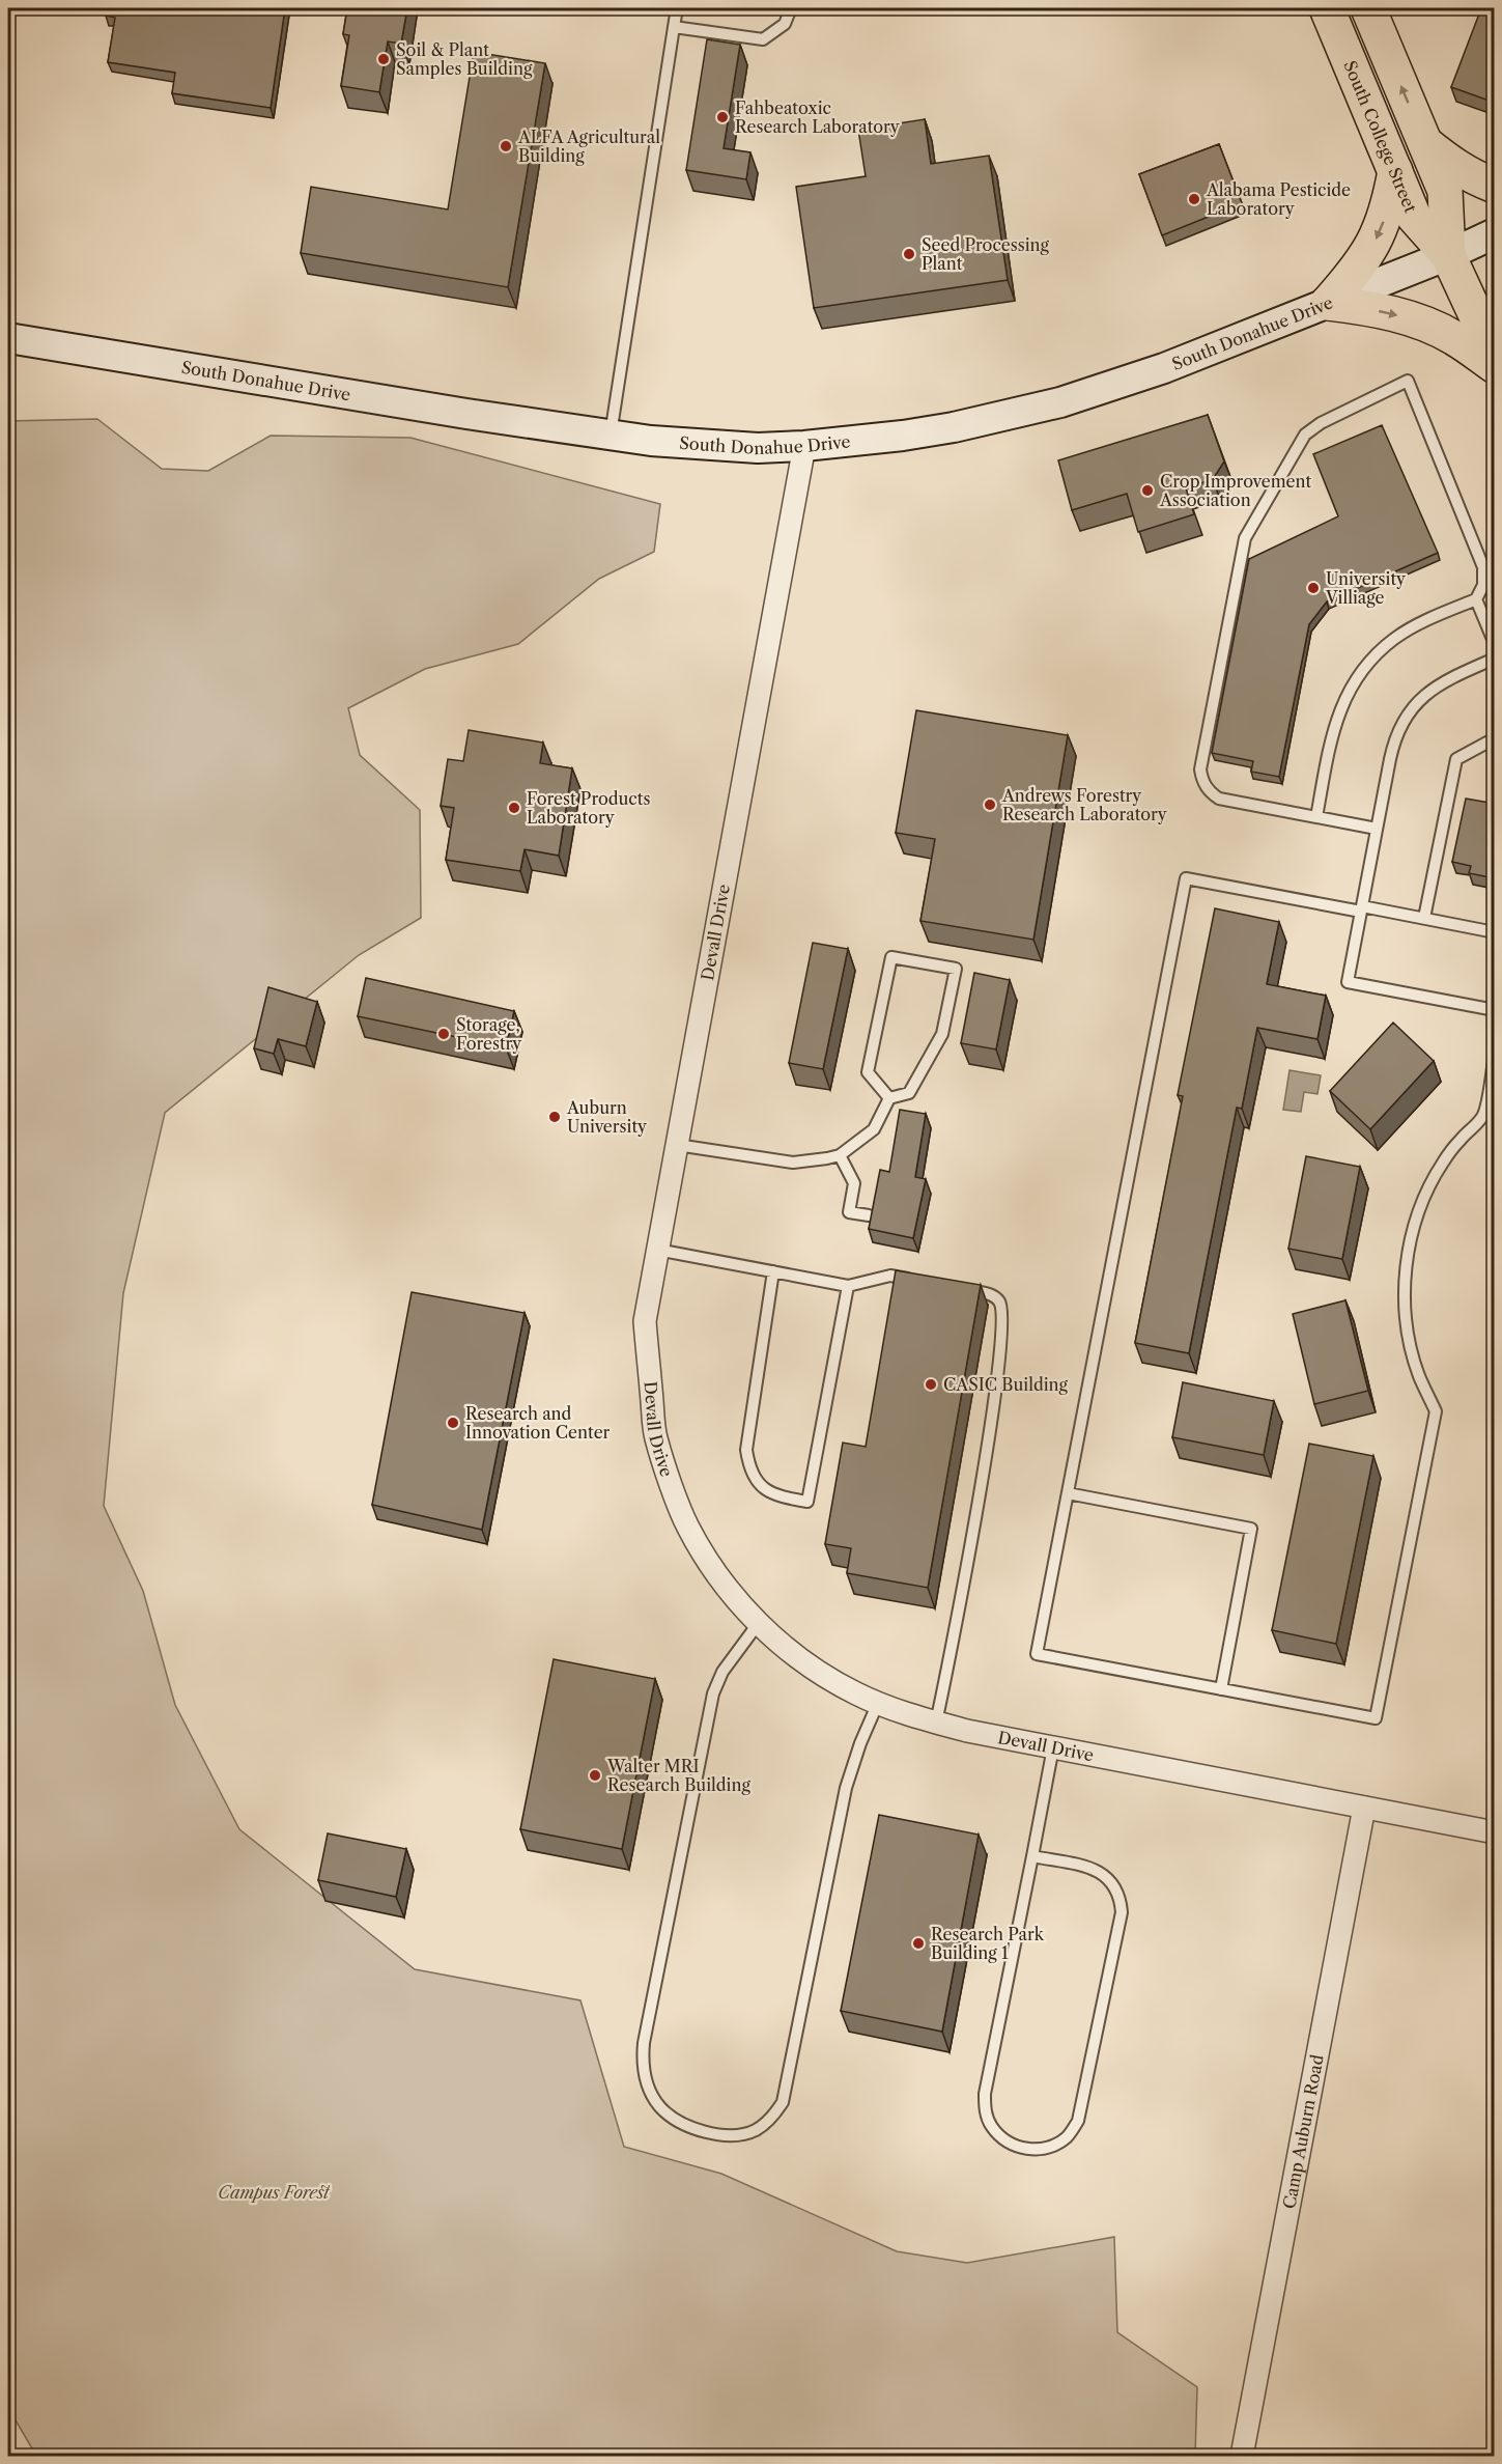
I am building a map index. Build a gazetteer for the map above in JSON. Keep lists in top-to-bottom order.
{
  "streets": {
    "main road": ["South College Street"],
    "street": ["South Donahue Drive", "Devall Drive", "Camp Auburn Road"]
  },
  "crossings": [
    ["South College Street", "South Donahue Drive"],
    ["South Donahue Drive", "Devall Drive"],
    ["Devall Drive", "Camp Auburn Road"]
  ],
  "parks": ["Campus Forest"],
  "places": [
    "Soil & Plant Samples Building",
    "Fahbeatoxic Research Laboratory",
    "ALFA Agricultural Building",
    "Alabama Pesticide Laboratory",
    "Seed Processing Plant",
    "Crop Improvement Association",
    "University Villiage",
    "Andrews Forestry Research Laboratory",
    "Forest Products Laboratory",
    "Storage, Forestry",
    "Auburn University",
    "CASIC Building",
    "Research and Innovation Center",
    "Walter MRI Research Building",
    "Research Park Building 1"
  ]
}
